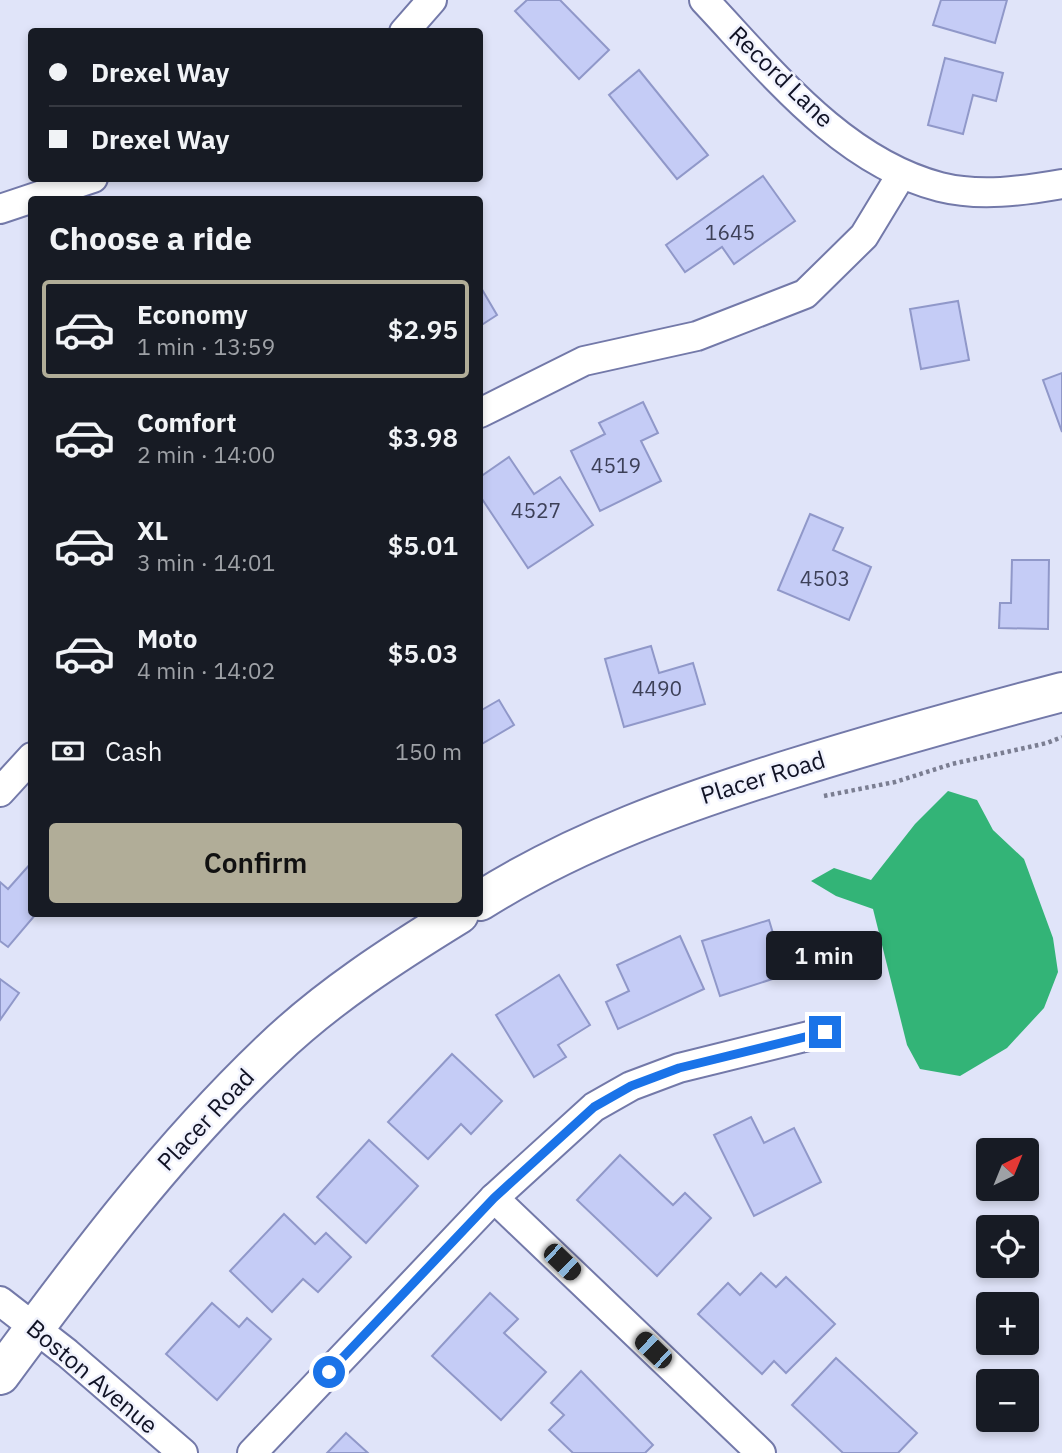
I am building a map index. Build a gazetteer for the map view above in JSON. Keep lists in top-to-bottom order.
{
  "streets": {
    "main road": ["Placer Road"],
    "street": ["Record Lane", "Boston Avenue"]
  },
  "crossings": [
    ["Placer Road", "Boston Avenue"]
  ],
  "house_numbers": [
    "1645",
    "4519",
    "4527",
    "4503",
    "4490"
  ],
  "north": "top right",
  "page": {
    "banner": ["Drexel Way", "Drexel Way"],
    "heading": "Choose a ride",
    "list": [
      {
        "name": "Economy",
        "note": "1 min · 13:59",
        "value": "$2.95"
      },
      {
        "name": "Comfort",
        "note": "2 min · 14:00",
        "value": "$3.98"
      },
      {
        "name": "XL",
        "note": "3 min · 14:01",
        "value": "$5.01"
      },
      {
        "name": "Moto",
        "note": "4 min · 14:02",
        "value": "$5.03"
      }
    ],
    "pay": ["Cash", "150 m"],
    "buttons": "Confirm",
    "bubble": "1 min",
    "map_buttons": ["+", "−"]
  }
}
